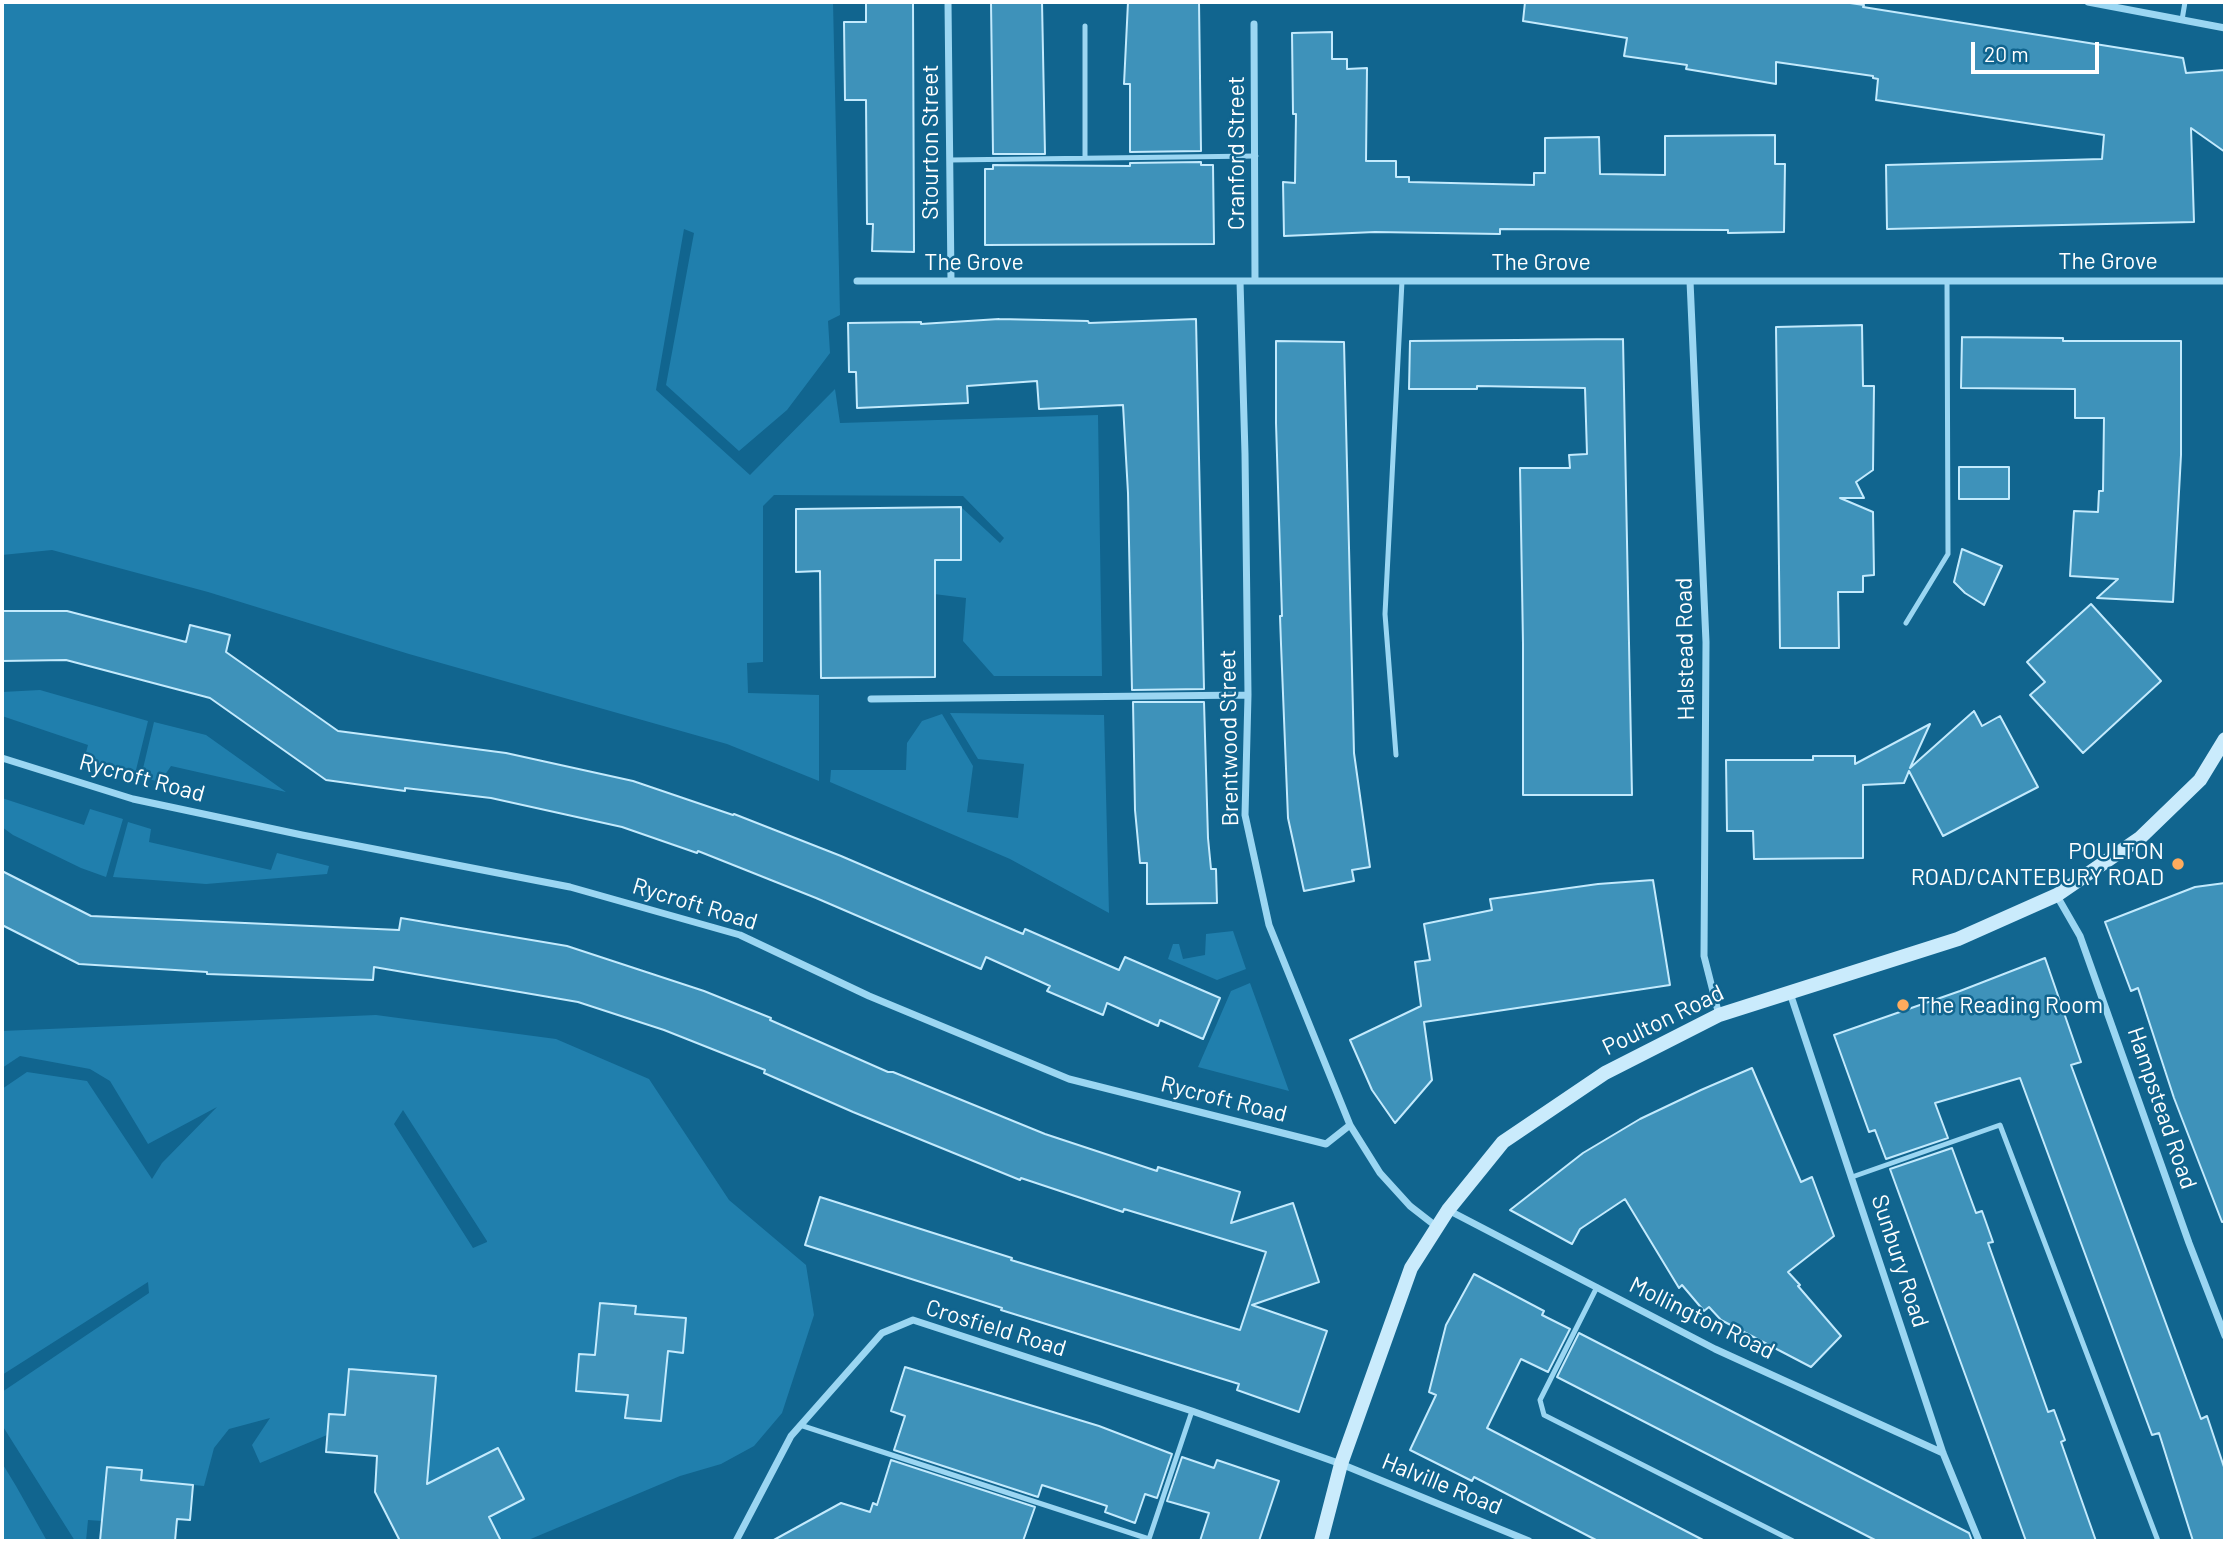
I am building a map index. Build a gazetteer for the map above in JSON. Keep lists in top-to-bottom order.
{
  "streets": {
    "main road": ["Poulton Road"],
    "street": [
      "Stourton Street",
      "Cranford Street",
      "The Grove",
      "Halstead Road",
      "Brentwood Street",
      "Rycroft Road",
      "Hampstead Road",
      "Sunbury Road",
      "Mollington Road",
      "Crosfield Road",
      "Halville Road"
    ]
  },
  "crossings": [
    ["Stourton Street", "The Grove"],
    ["Cranford Street", "The Grove"],
    ["The Grove", "Halstead Road"],
    ["The Grove", "Brentwood Street"],
    ["Halstead Road", "Poulton Road"],
    ["Brentwood Street", "Rycroft Road"],
    ["Brentwood Street", "Poulton Road"],
    ["Poulton Road", "Hampstead Road"],
    ["Poulton Road", "Sunbury Road"],
    ["Poulton Road", "Mollington Road"],
    ["Poulton Road", "Crosfield Road"],
    ["Poulton Road", "Halville Road"],
    ["Sunbury Road", "Mollington Road"],
    ["Crosfield Road", "Halville Road"]
  ],
  "places": ["POULTON ROAD/CANTEBURY ROAD", "The Reading Room"],
  "scale_bar": "20 m"
}
